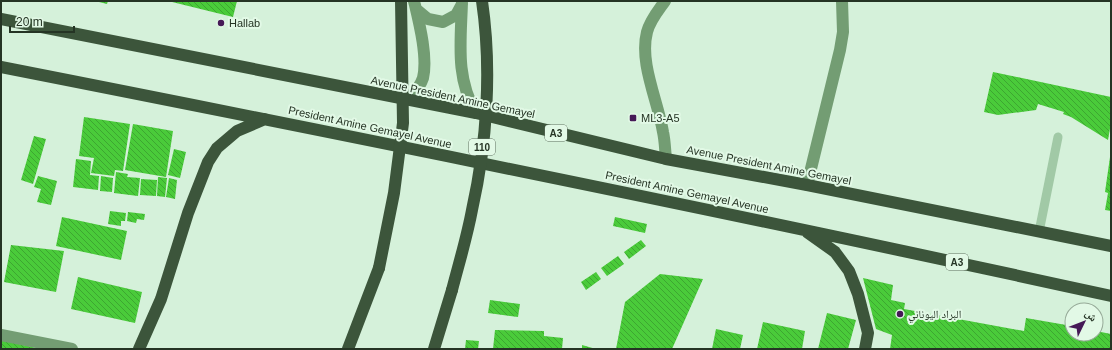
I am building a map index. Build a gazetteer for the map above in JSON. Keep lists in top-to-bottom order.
{
  "streets": {
    "highway": [
      "Avenue President Amine Gemayel",
      "President Amine Gemayel Avenue",
      "A3",
      "110"
    ]
  },
  "crossings": [
    ["President Amine Gemayel Avenue", "A3"]
  ],
  "places": {
    "other": ["Hallab", "البراد اليوناني"],
    "transit": ["ML3-A5"]
  },
  "scale_bar": "20 m",
  "north": "top right"
}
